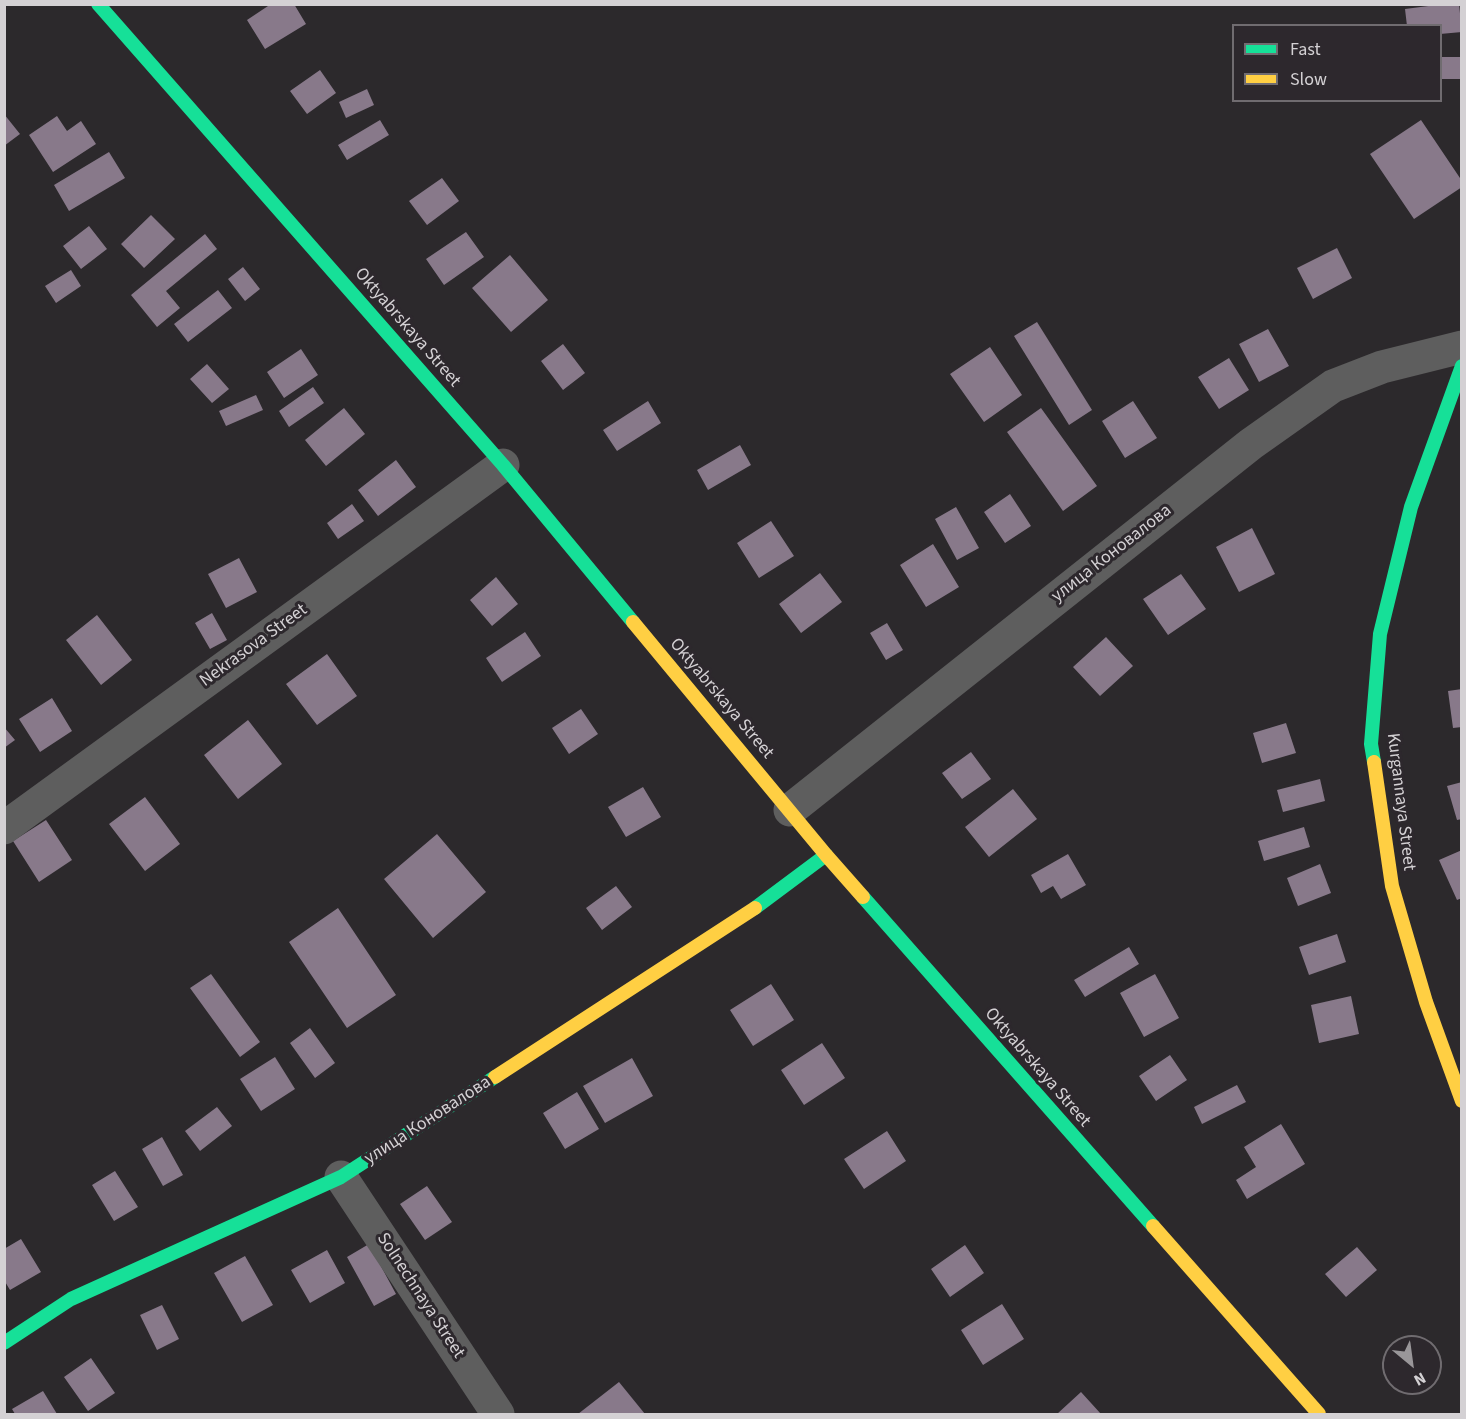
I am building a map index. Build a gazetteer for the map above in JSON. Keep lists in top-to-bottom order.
{
  "streets": {
    "street": [
      "Oktyabrskaya Street",
      "улица Коновалова",
      "Nekrasova Street",
      "Kurgannaya Street",
      "Solnechnaya Street"
    ]
  },
  "crossings": [
    ["Oktyabrskaya Street", "улица Коновалова"],
    ["Oktyabrskaya Street", "Nekrasova Street"],
    ["улица Коновалова", "Solnechnaya Street"]
  ],
  "legend": ["Fast", "Slow"],
  "north": "bottom right"
}
